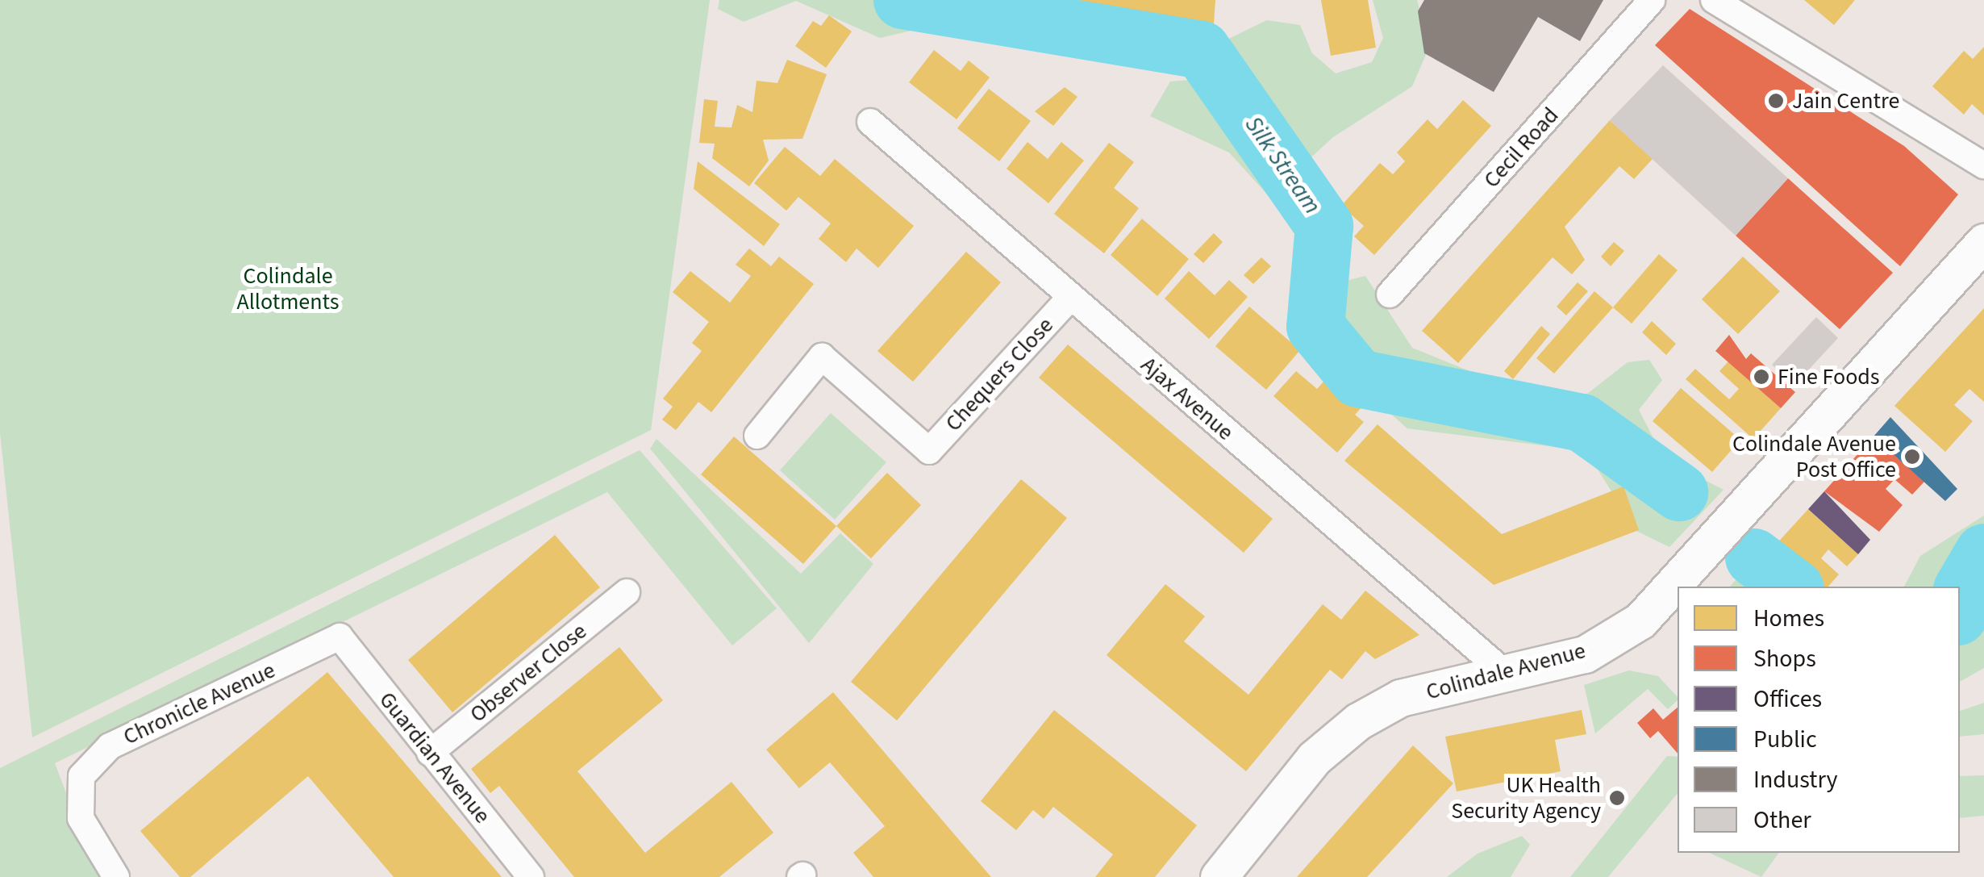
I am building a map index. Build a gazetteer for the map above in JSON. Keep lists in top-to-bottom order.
{
  "streets": {
    "street": [
      "Cecil Road",
      "Chequers Close",
      "Ajax Avenue",
      "Colindale Avenue",
      "Observer Close",
      "Chronicle Avenue",
      "Guardian Avenue"
    ]
  },
  "crossings": [
    ["Chequers Close", "Ajax Avenue"],
    ["Ajax Avenue", "Colindale Avenue"],
    ["Observer Close", "Guardian Avenue"],
    ["Chronicle Avenue", "Guardian Avenue"]
  ],
  "water": ["Silk Stream"],
  "parks": ["Colindale Allotments"],
  "places": [
    "Jain Centre",
    "Fine Foods",
    "Colindale Avenue Post Office",
    "UK Health Security Agency"
  ],
  "legend": [
    "Homes",
    "Shops",
    "Offices",
    "Public",
    "Industry",
    "Other"
  ]
}
